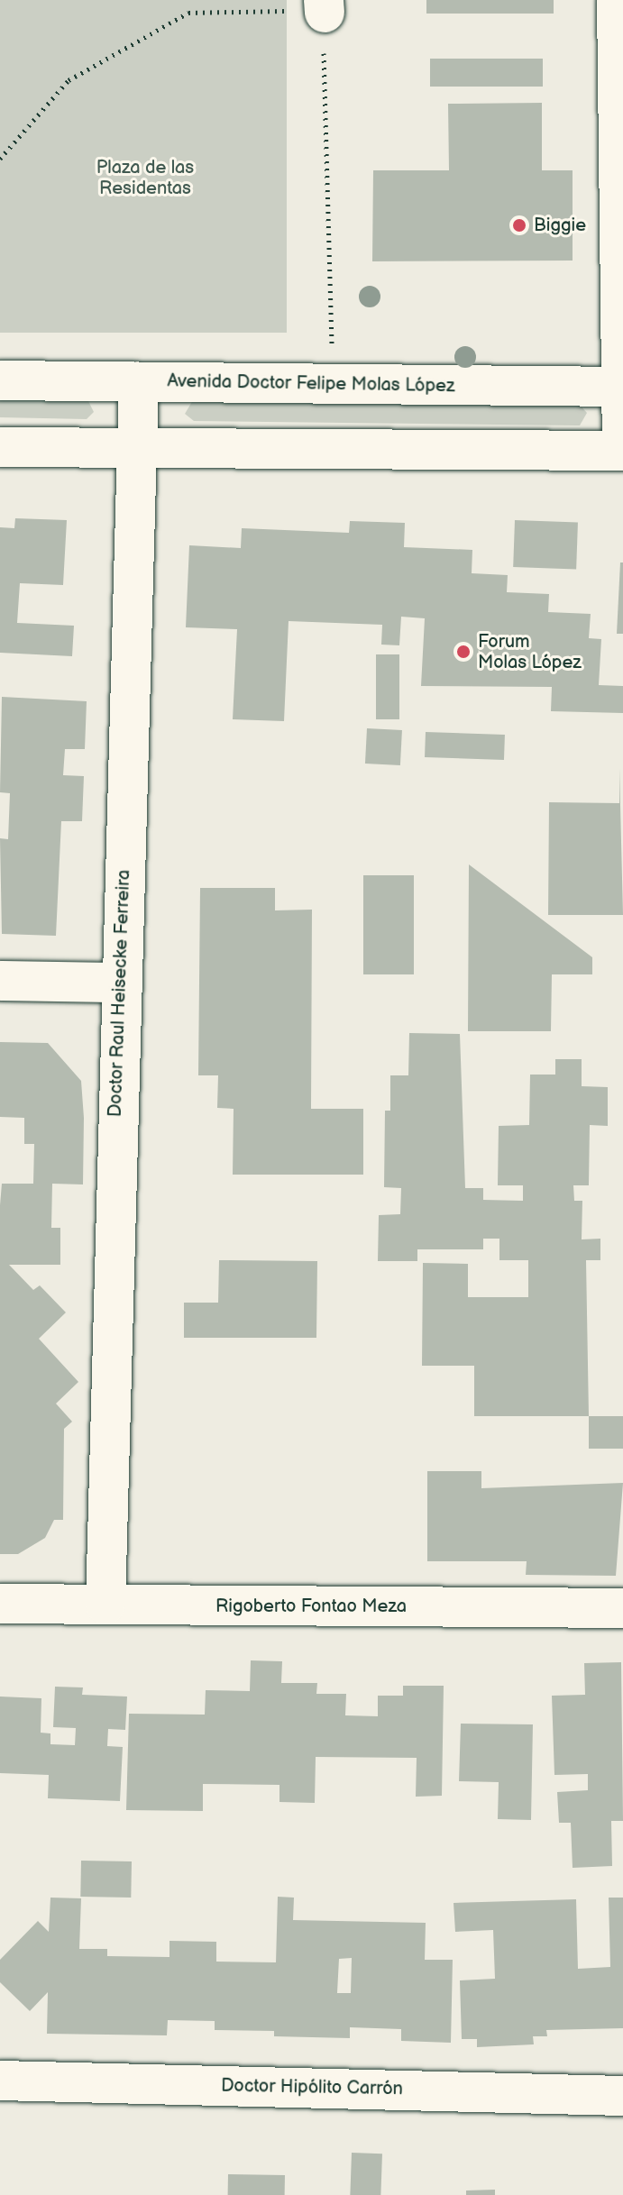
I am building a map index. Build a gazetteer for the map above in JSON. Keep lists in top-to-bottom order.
{
  "streets": {
    "street": [
      "Avenida Doctor Felipe Molas López",
      "Doctor Raul Heisecke Ferreira",
      "Rigoberto Fontao Meza",
      "Doctor Hipólito Carrón"
    ]
  },
  "crossings": [
    ["Avenida Doctor Felipe Molas López", "Doctor Raul Heisecke Ferreira"],
    ["Doctor Raul Heisecke Ferreira", "Rigoberto Fontao Meza"]
  ],
  "parks": ["Plaza de las Residentas"],
  "places": ["Biggie", "Forum Molas López"]
}
